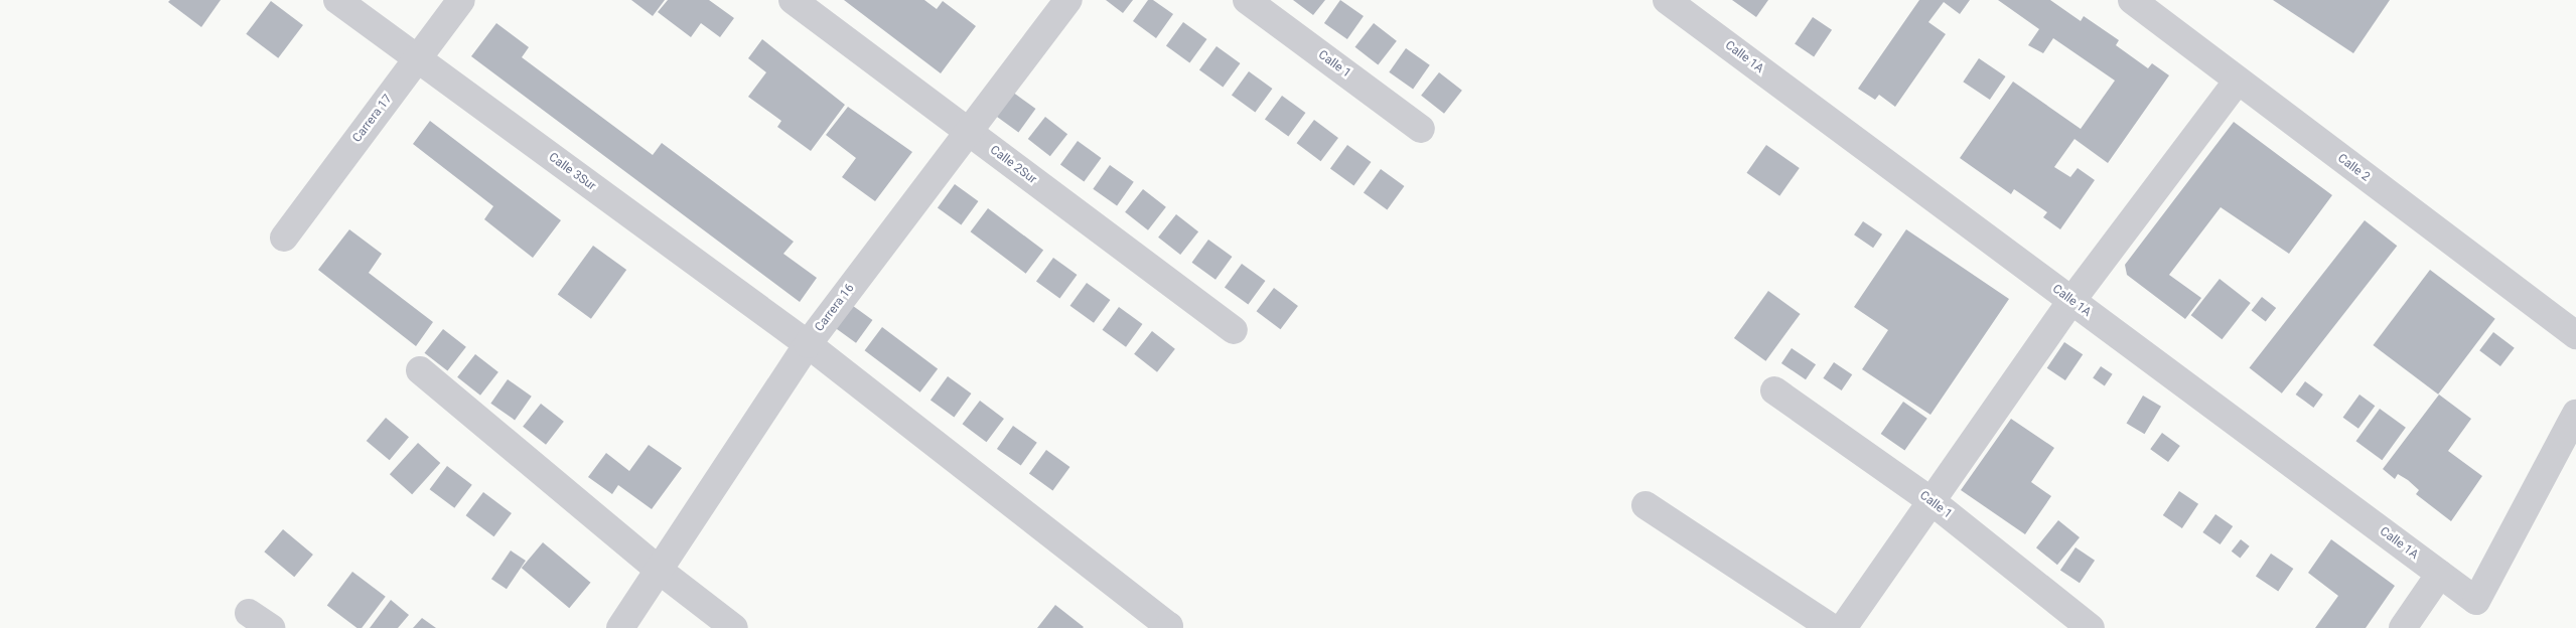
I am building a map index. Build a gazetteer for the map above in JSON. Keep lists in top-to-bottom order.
{
  "streets": {
    "street": [
      "Calle 1A",
      "Calle 1",
      "Carrera 17",
      "Calle 2Sur",
      "Calle 2",
      "Calle 3Sur",
      "Carrera 16"
    ]
  },
  "crossings": [
    ["Carrera 17", "Calle 3Sur"],
    ["Calle 2Sur", "Carrera 16"],
    ["Calle 3Sur", "Carrera 16"]
  ]
}
